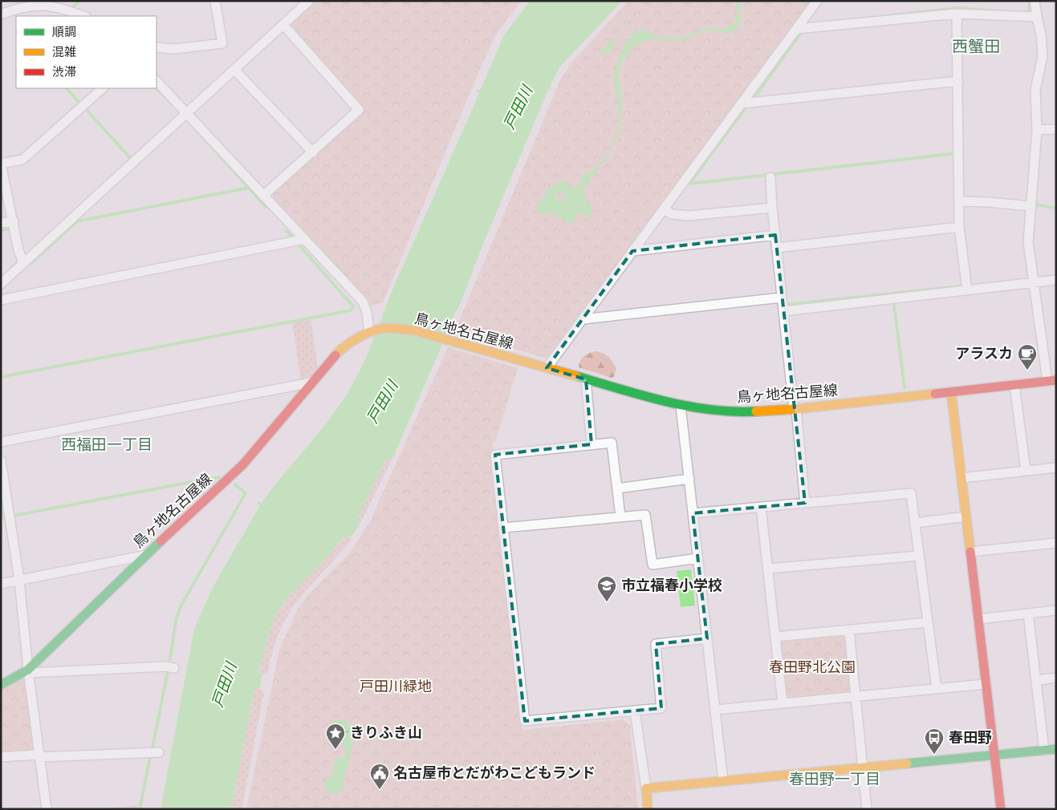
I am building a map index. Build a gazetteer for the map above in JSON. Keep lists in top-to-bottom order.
{
  "streets": {
    "main road": ["鳥ヶ地名古屋線"]
  },
  "districts": ["西蟹田", "西福田一丁目", "春田野一丁目"],
  "water": ["戸田川"],
  "parks": ["春田野北公園", "戸田川緑地"],
  "places": {
    "cafe": ["アラスカ"],
    "school or university": ["市立福春小学校"],
    "place": ["きりふき山"],
    "bus stop": ["春田野"],
    "public building": ["名古屋市とだがわこどもランド"]
  },
  "legend": ["順調", "混雑", "渋滞"]
}
